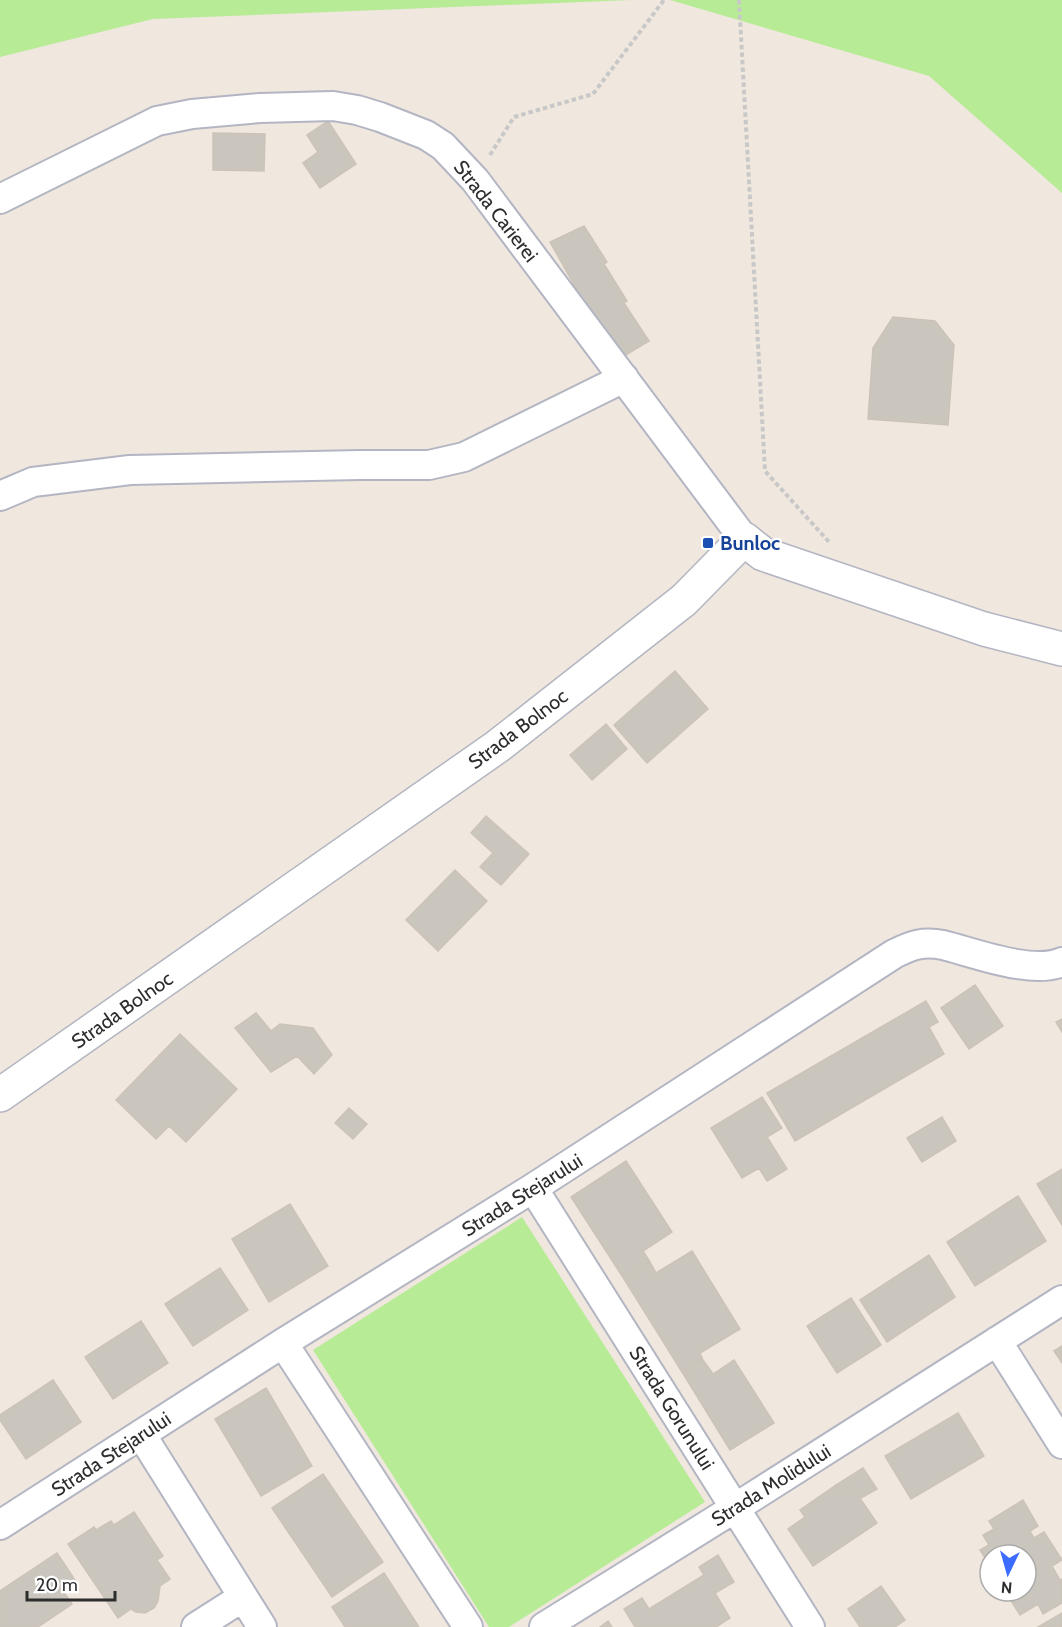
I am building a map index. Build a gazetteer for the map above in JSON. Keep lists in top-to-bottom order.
{
  "streets": {
    "street": [
      "Strada Carierei",
      "Strada Bolnoc",
      "Strada Stejarului",
      "Strada Gorunului",
      "Strada Molidului"
    ]
  },
  "crossings": [
    ["Strada Carierei", "Strada Bolnoc"],
    ["Strada Stejarului", "Strada Gorunului"],
    ["Strada Gorunului", "Strada Molidului"]
  ],
  "places": {
    "transit": ["Bunloc"]
  },
  "scale_bar": "20 m",
  "north": "bottom"
}
